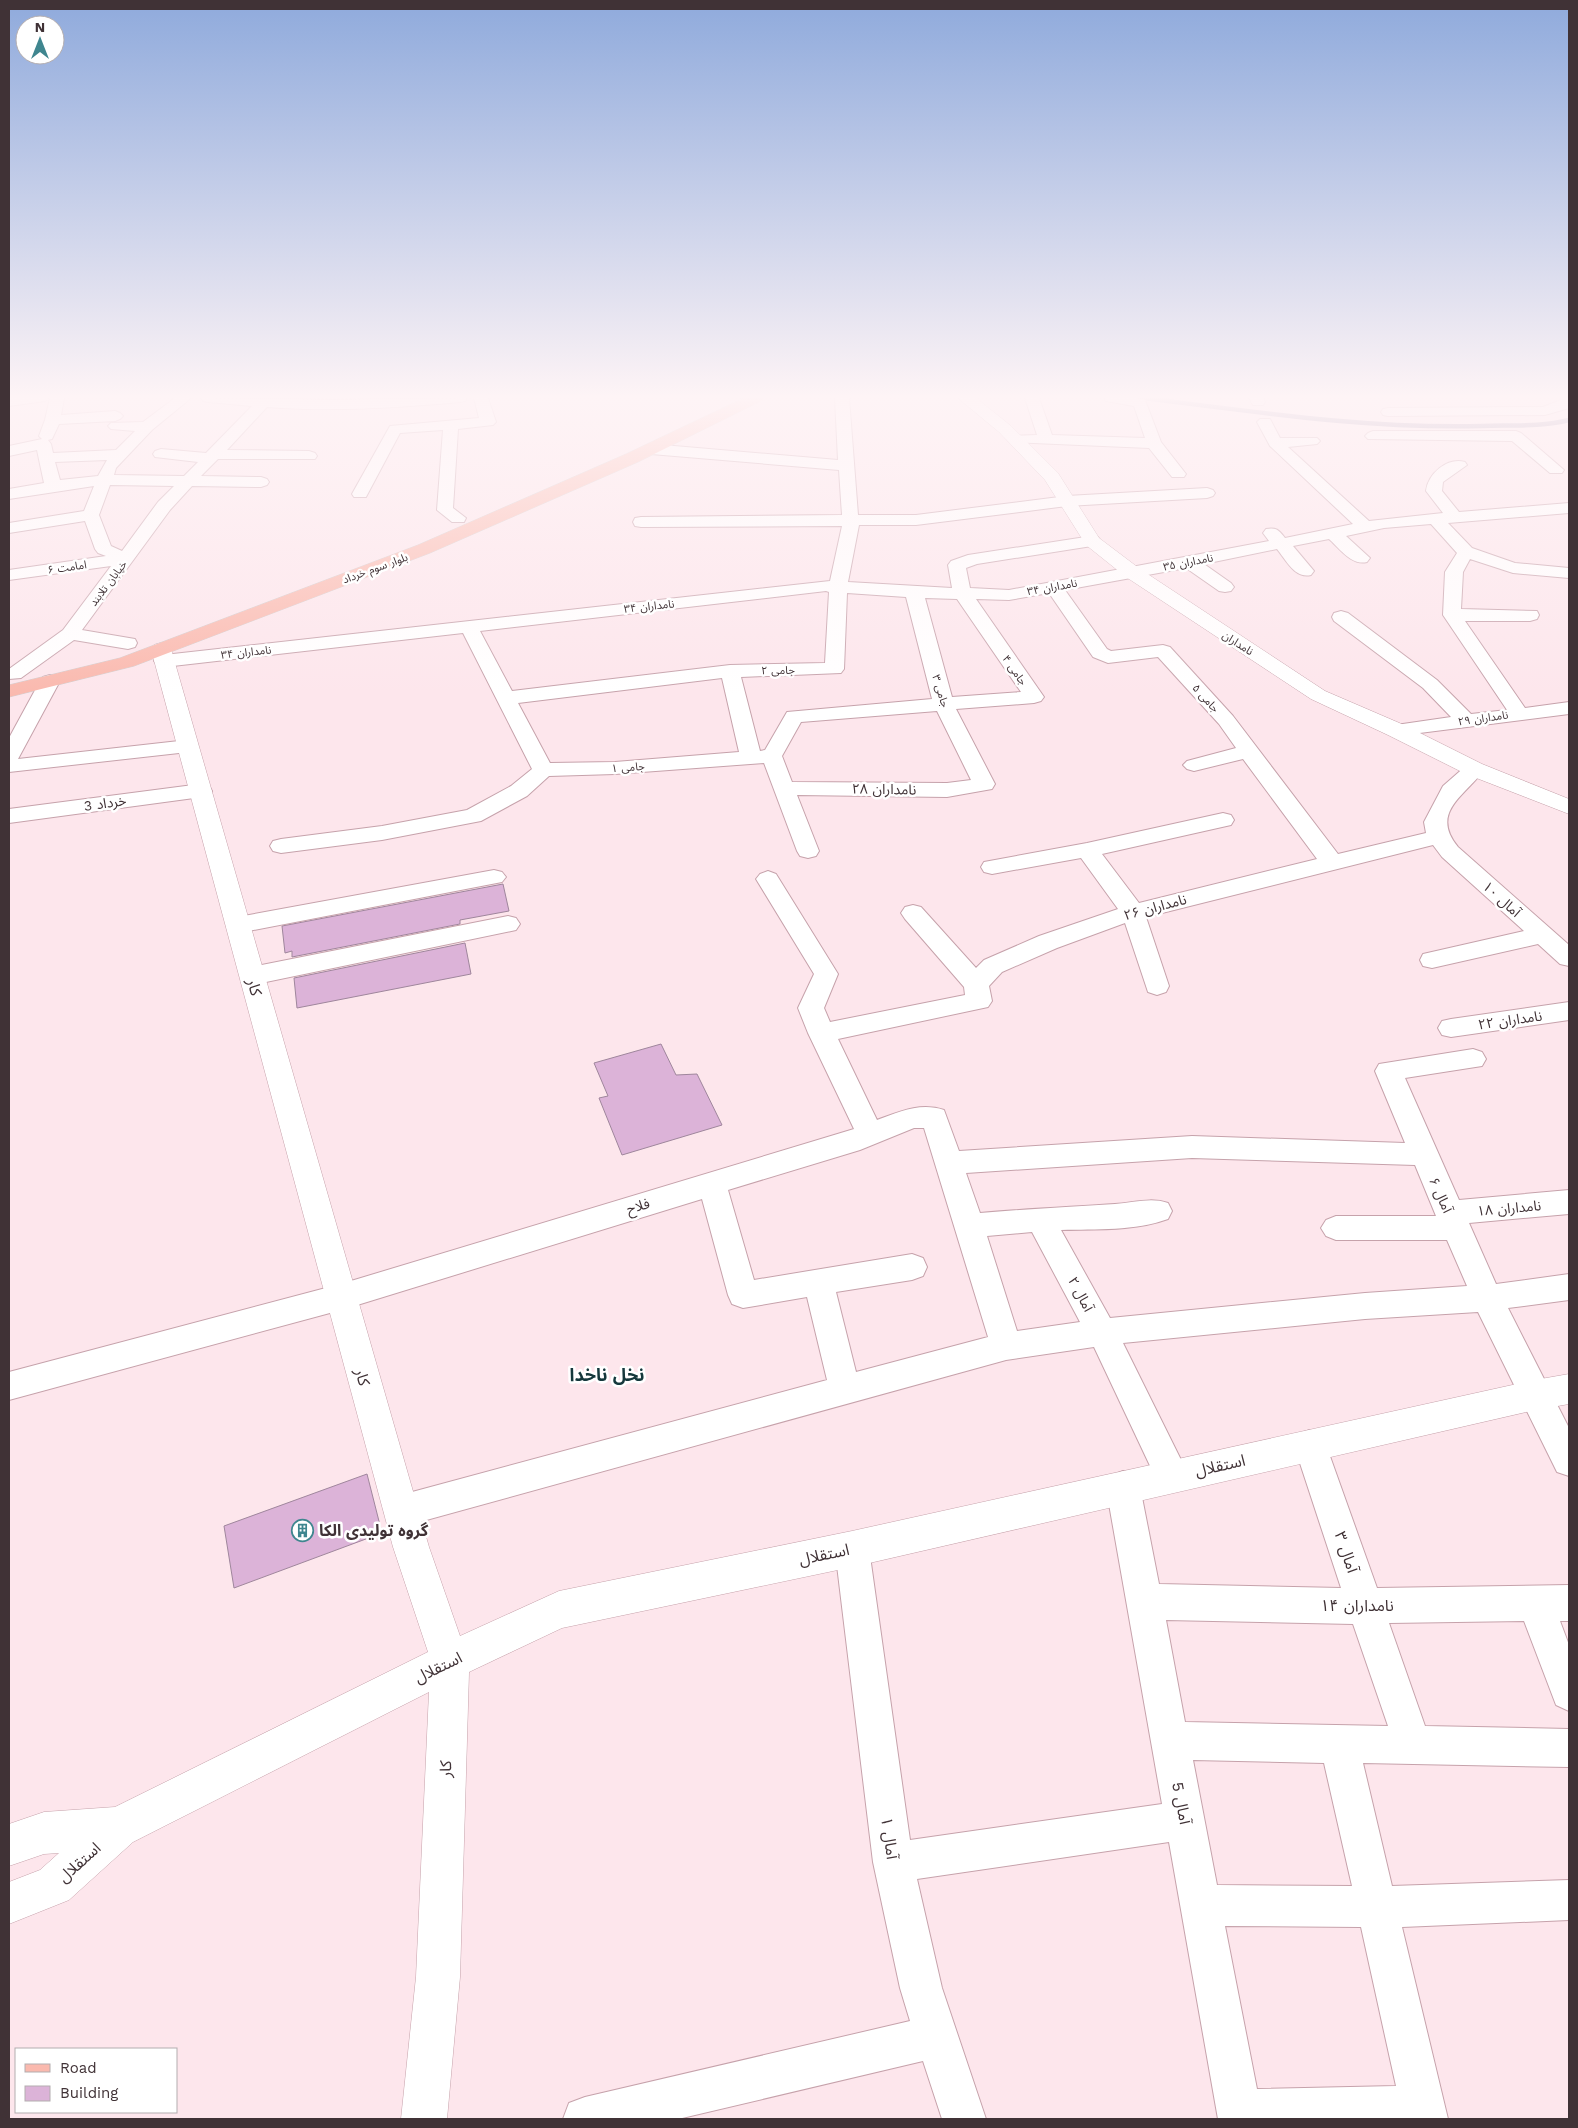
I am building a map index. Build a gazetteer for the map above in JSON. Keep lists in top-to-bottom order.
{
  "streets": {
    "main road": ["بلوار سوم خرداد"],
    "street": [
      "نامداران ۳۵",
      "امامت ۶",
      "خیابان تلابند",
      "نامداران ۳۴",
      "نامداران",
      "جامی ۲",
      "جامی ۴",
      "جامی ۳",
      "جامی ۵",
      "نامداران ۲۹",
      "جامی ۱",
      "نامداران ۲۸",
      "خرداد 3",
      "آمال ۱۰",
      "نامداران ۲۶",
      "کار",
      "نامداران ۲۲",
      "آمال ۶",
      "فلاح",
      "نامداران ۱۸",
      "آمال ۲",
      "استقلال",
      "آمال ۳",
      "نامداران ۱۴",
      "آمال 5",
      "آمال ۱"
    ]
  },
  "crossings": [
    ["نامداران ۳۵", "نامداران ۳۴"],
    ["نامداران ۳۵", "نامداران"],
    ["امامت ۶", "خیابان تلابند"],
    ["بلوار سوم خرداد", "خیابان تلابند"],
    ["بلوار سوم خرداد", "نامداران ۳۴"],
    ["بلوار سوم خرداد", "کار"],
    ["نامداران ۳۴", "نامداران"],
    ["نامداران ۳۴", "جامی ۲"],
    ["نامداران ۳۴", "جامی ۴"],
    ["نامداران ۳۴", "جامی ۳"],
    ["نامداران ۳۴", "جامی ۵"],
    ["نامداران ۳۴", "کار"],
    ["نامداران", "نامداران ۲۹"],
    ["جامی ۴", "جامی ۳"],
    ["جامی ۳", "نامداران ۲۸"],
    ["جامی ۵", "نامداران ۲۶"],
    ["خرداد 3", "کار"],
    ["آمال ۱۰", "نامداران ۲۶"],
    ["کار", "فلاح"],
    ["کار", "استقلال"],
    ["آمال ۶", "نامداران ۱۸"],
    ["آمال ۶", "استقلال"],
    ["آمال ۲", "استقلال"],
    ["استقلال", "آمال ۳"],
    ["استقلال", "آمال 5"],
    ["استقلال", "آمال ۱"],
    ["آمال ۳", "نامداران ۱۴"],
    ["نامداران ۱۴", "آمال 5"]
  ],
  "districts": ["نخل ناخدا"],
  "places": {
    "building": ["گروه تولیدی الکا"]
  },
  "legend": ["Road", "Building"],
  "north": "top"
}
